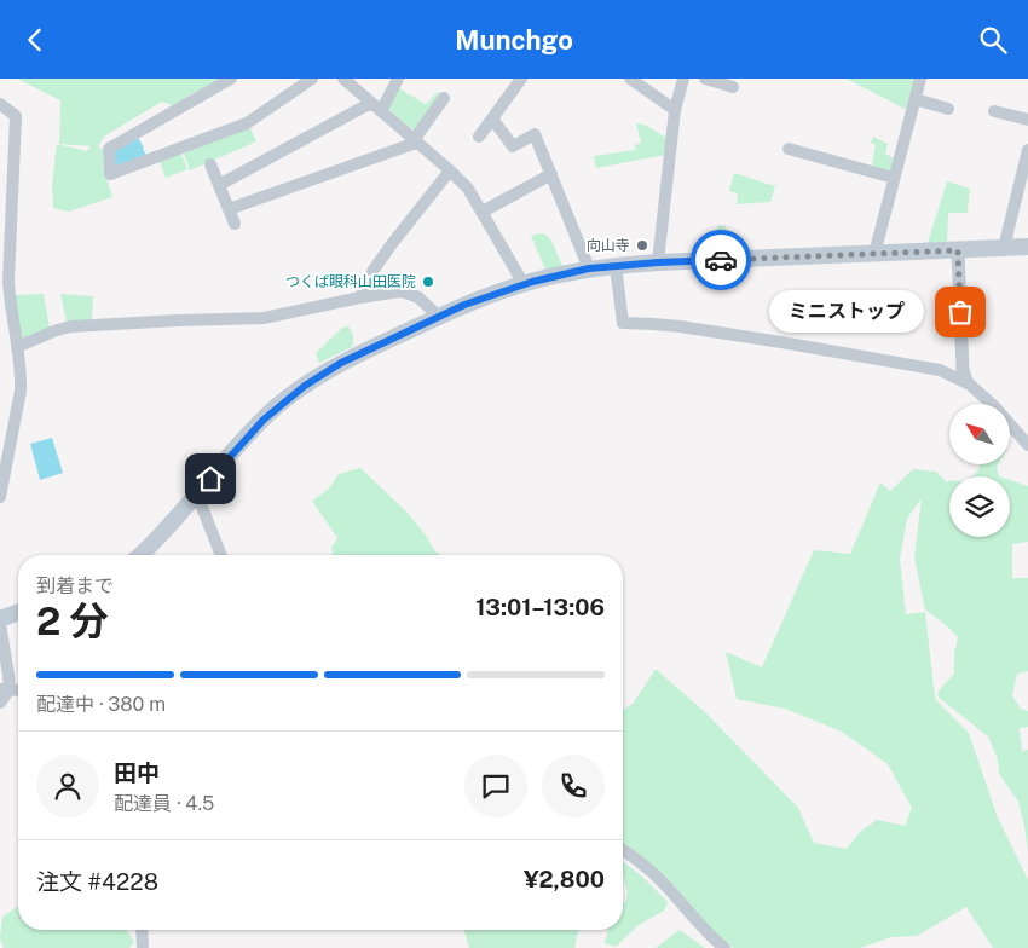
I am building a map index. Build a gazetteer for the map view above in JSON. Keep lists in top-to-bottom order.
{
  "places": ["向山寺", "つくば眼科山田医院", "ミニストップ"],
  "north": "top left",
  "page": {
    "header": "Munchgo",
    "bubble": "ミニストップ",
    "heading": ["2 分", "到着まで", "13:01–13:06"],
    "panel": [
      "田中",
      "配達員 · 4.5",
      "注文 #4228",
      "¥2,800"
    ],
    "bar": "配達中 · 380 m"
  }
}
